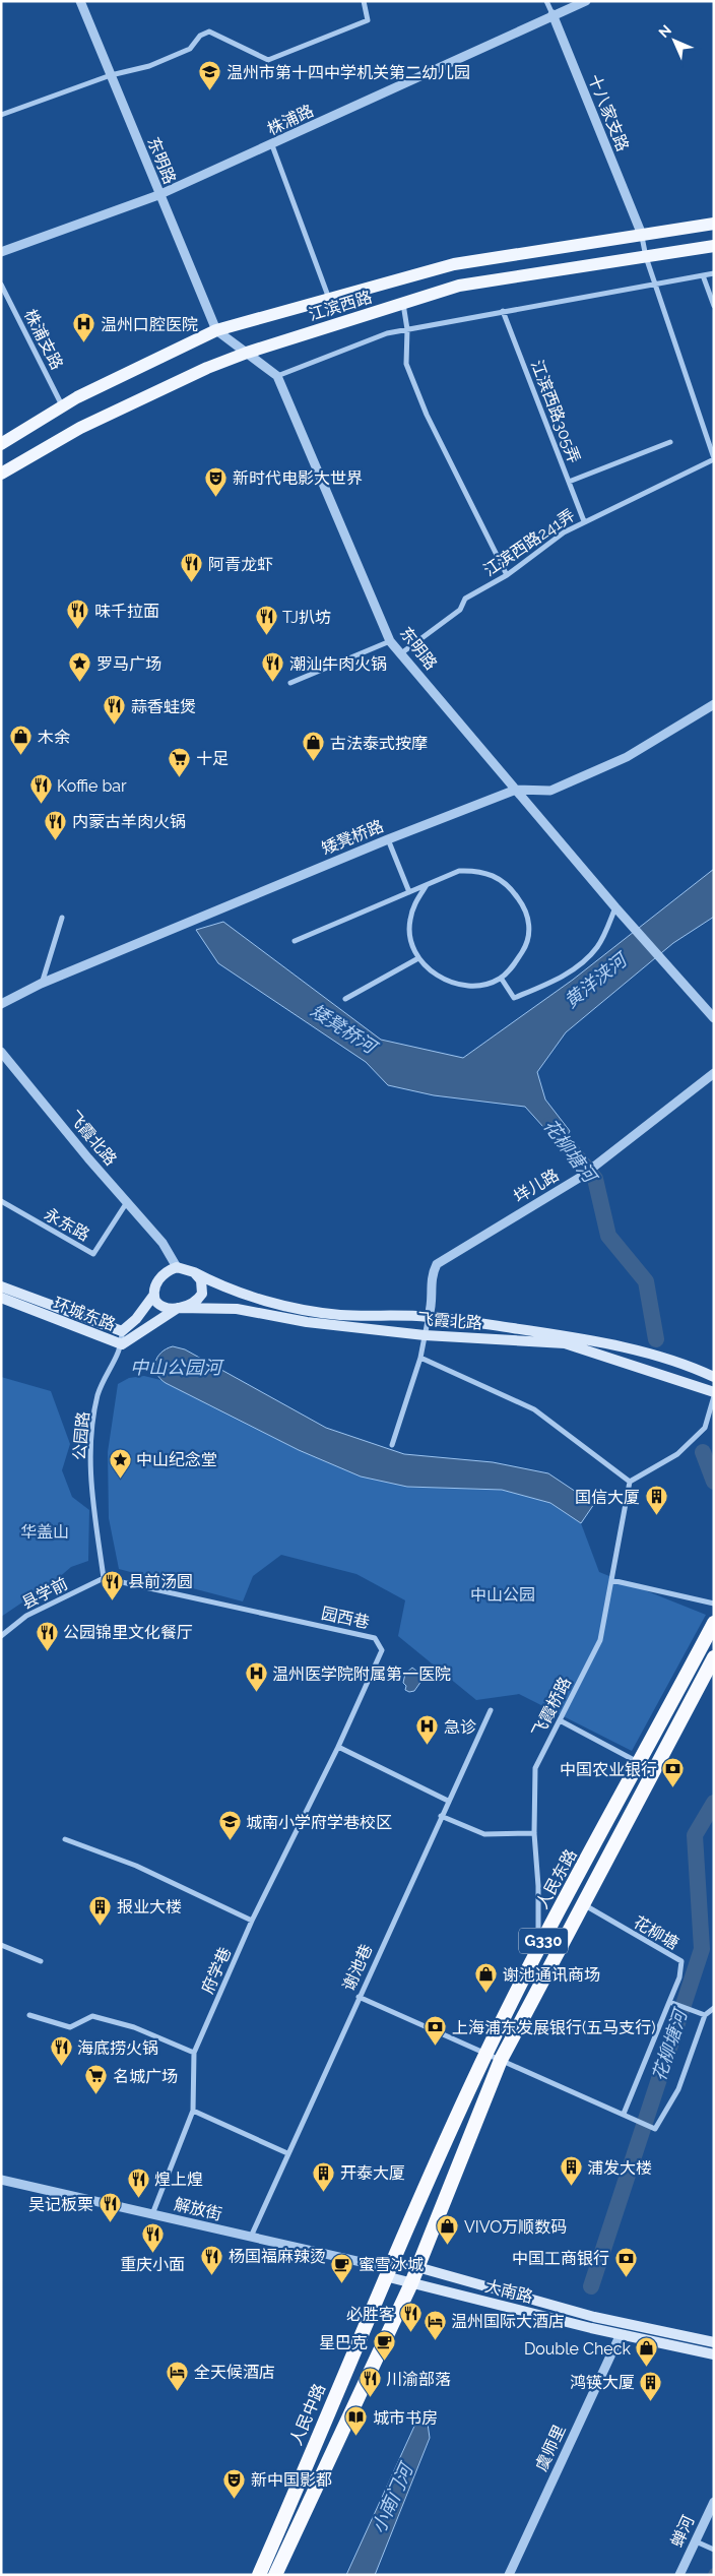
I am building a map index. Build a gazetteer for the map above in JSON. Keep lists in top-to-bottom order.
{
  "streets": {
    "highway": ["人民东路", "G330", "人民中路"],
    "main road": [
      "江滨西路",
      "飞霞北路",
      "环城东路",
      "大南路"
    ],
    "street": [
      "十八家支路",
      "株浦路",
      "东明路",
      "株浦支路",
      "江滨西路305弄",
      "江滨西路241弄",
      "矮凳桥路",
      "垟儿路",
      "永东路",
      "公园路",
      "县学前",
      "园西巷",
      "飞霞桥路",
      "花柳塘",
      "谢池巷",
      "府学巷",
      "解放街",
      "虞师里",
      "蝉河"
    ]
  },
  "crossings": [
    ["十八家支路", "株浦路"],
    ["十八家支路", "江滨西路"],
    ["株浦路", "东明路"],
    ["东明路", "江滨西路"],
    ["东明路", "江滨西路241弄"],
    ["东明路", "矮凳桥路"],
    ["江滨西路", "株浦支路"],
    ["江滨西路305弄", "江滨西路241弄"],
    ["飞霞北路", "垟儿路"],
    ["飞霞北路", "永东路"],
    ["飞霞北路", "环城东路"],
    ["环城东路", "公园路"],
    ["公园路", "县学前"],
    ["公园路", "园西巷"],
    ["县学前", "园西巷"],
    ["园西巷", "府学巷"],
    ["飞霞桥路", "人民东路"],
    ["人民东路", "花柳塘"],
    ["人民东路", "解放街"],
    ["人民东路", "大南路"],
    ["人民东路", "人民中路"],
    ["谢池巷", "解放街"],
    ["府学巷", "解放街"],
    ["解放街", "大南路"],
    ["解放街", "人民中路"],
    ["大南路", "人民中路"],
    ["大南路", "虞师里"]
  ],
  "water": [
    "黄洋浃河",
    "矮凳桥河",
    "花柳塘河",
    "中山公园河",
    "小南门河"
  ],
  "parks": ["华盖山", "中山公园"],
  "places": {
    "school or university": ["温州市第十四中学机关第二幼儿园", "城南小学府学巷校区"],
    "hospital": ["温州口腔医院", "温州医学院附属第一医院", "急诊"],
    "theatre": ["新时代电影大世界", "新中国影都"],
    "restaurant": [
      "阿青龙虾",
      "味千拉面",
      "TJ扒坊",
      "潮汕牛肉火锅",
      "蒜香蛙煲",
      "Koffie bar",
      "内蒙古羊肉火锅",
      "县前汤圆",
      "公园锦里文化餐厅",
      "海底捞火锅",
      "煌上煌",
      "吴记板栗",
      "重庆小面",
      "杨国福麻辣烫",
      "必胜客",
      "川渝部落"
    ],
    "place": ["罗马广场", "中山纪念堂"],
    "shop": [
      "木余",
      "古法泰式按摩",
      "谢池通讯商场",
      "VIVO万顺数码",
      "Double Check"
    ],
    "supermarket": ["十足", "名城广场"],
    "building": [
      "国信大厦",
      "报业大楼",
      "浦发大楼",
      "开泰大厦",
      "鸿锳大厦"
    ],
    "bank": ["中国农业银行", "上海浦东发展银行(五马支行)", "中国工商银行"],
    "cafe": ["蜜雪冰城", "星巴克"],
    "hotel": ["温州国际大酒店", "全天候酒店"],
    "library": ["城市书房"]
  },
  "north": "top left"
}
